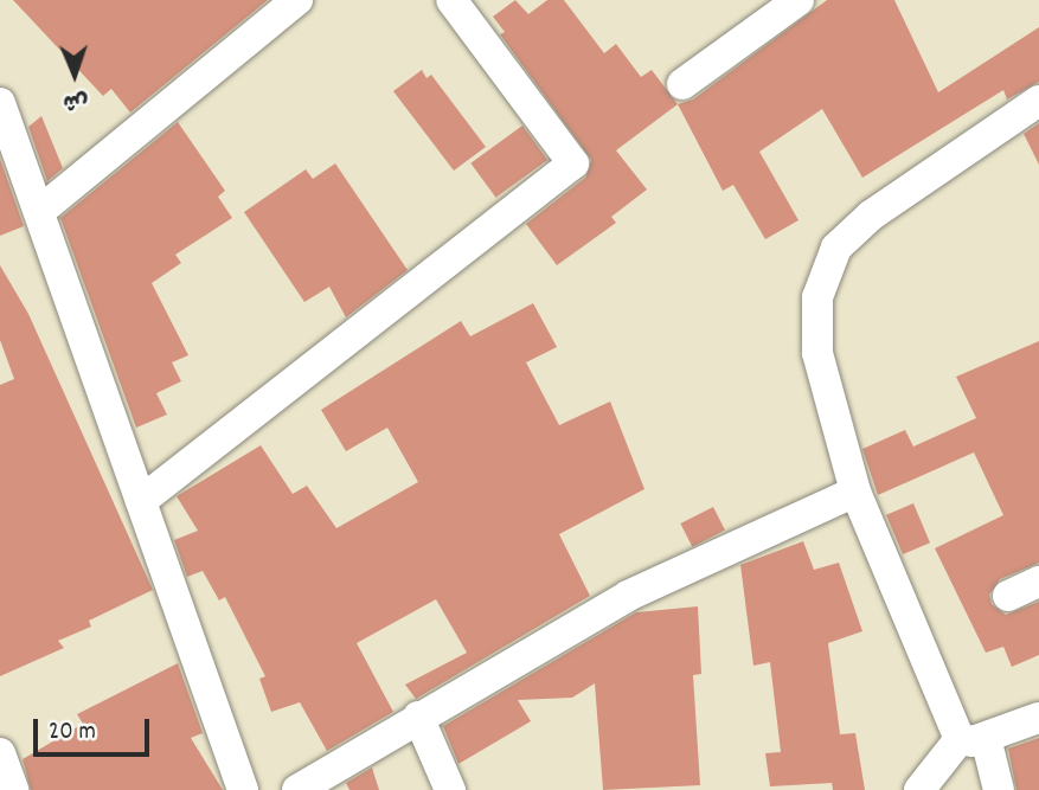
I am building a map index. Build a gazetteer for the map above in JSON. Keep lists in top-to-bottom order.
{
  "scale_bar": "20 m",
  "north": "bottom"
}
